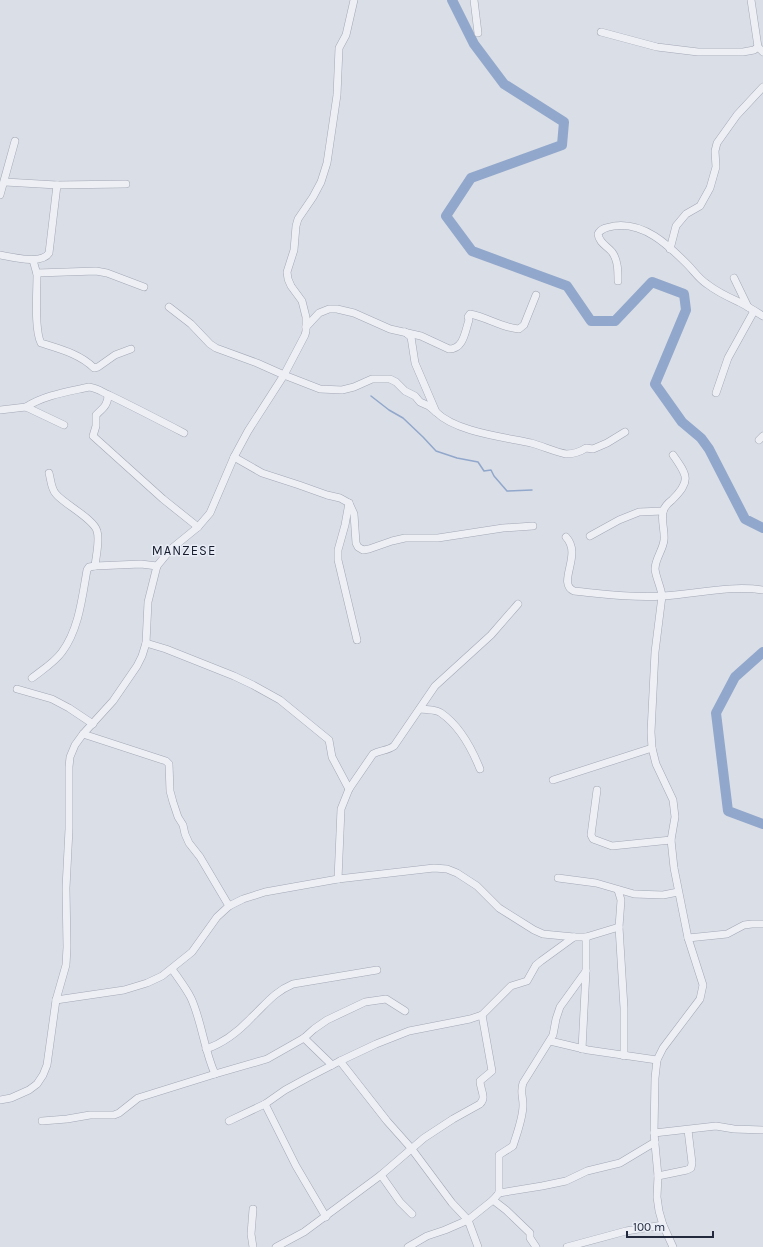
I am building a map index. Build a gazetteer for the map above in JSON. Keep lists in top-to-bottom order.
{
  "districts": ["MANZESE"],
  "scale_bar": "100 m"
}
